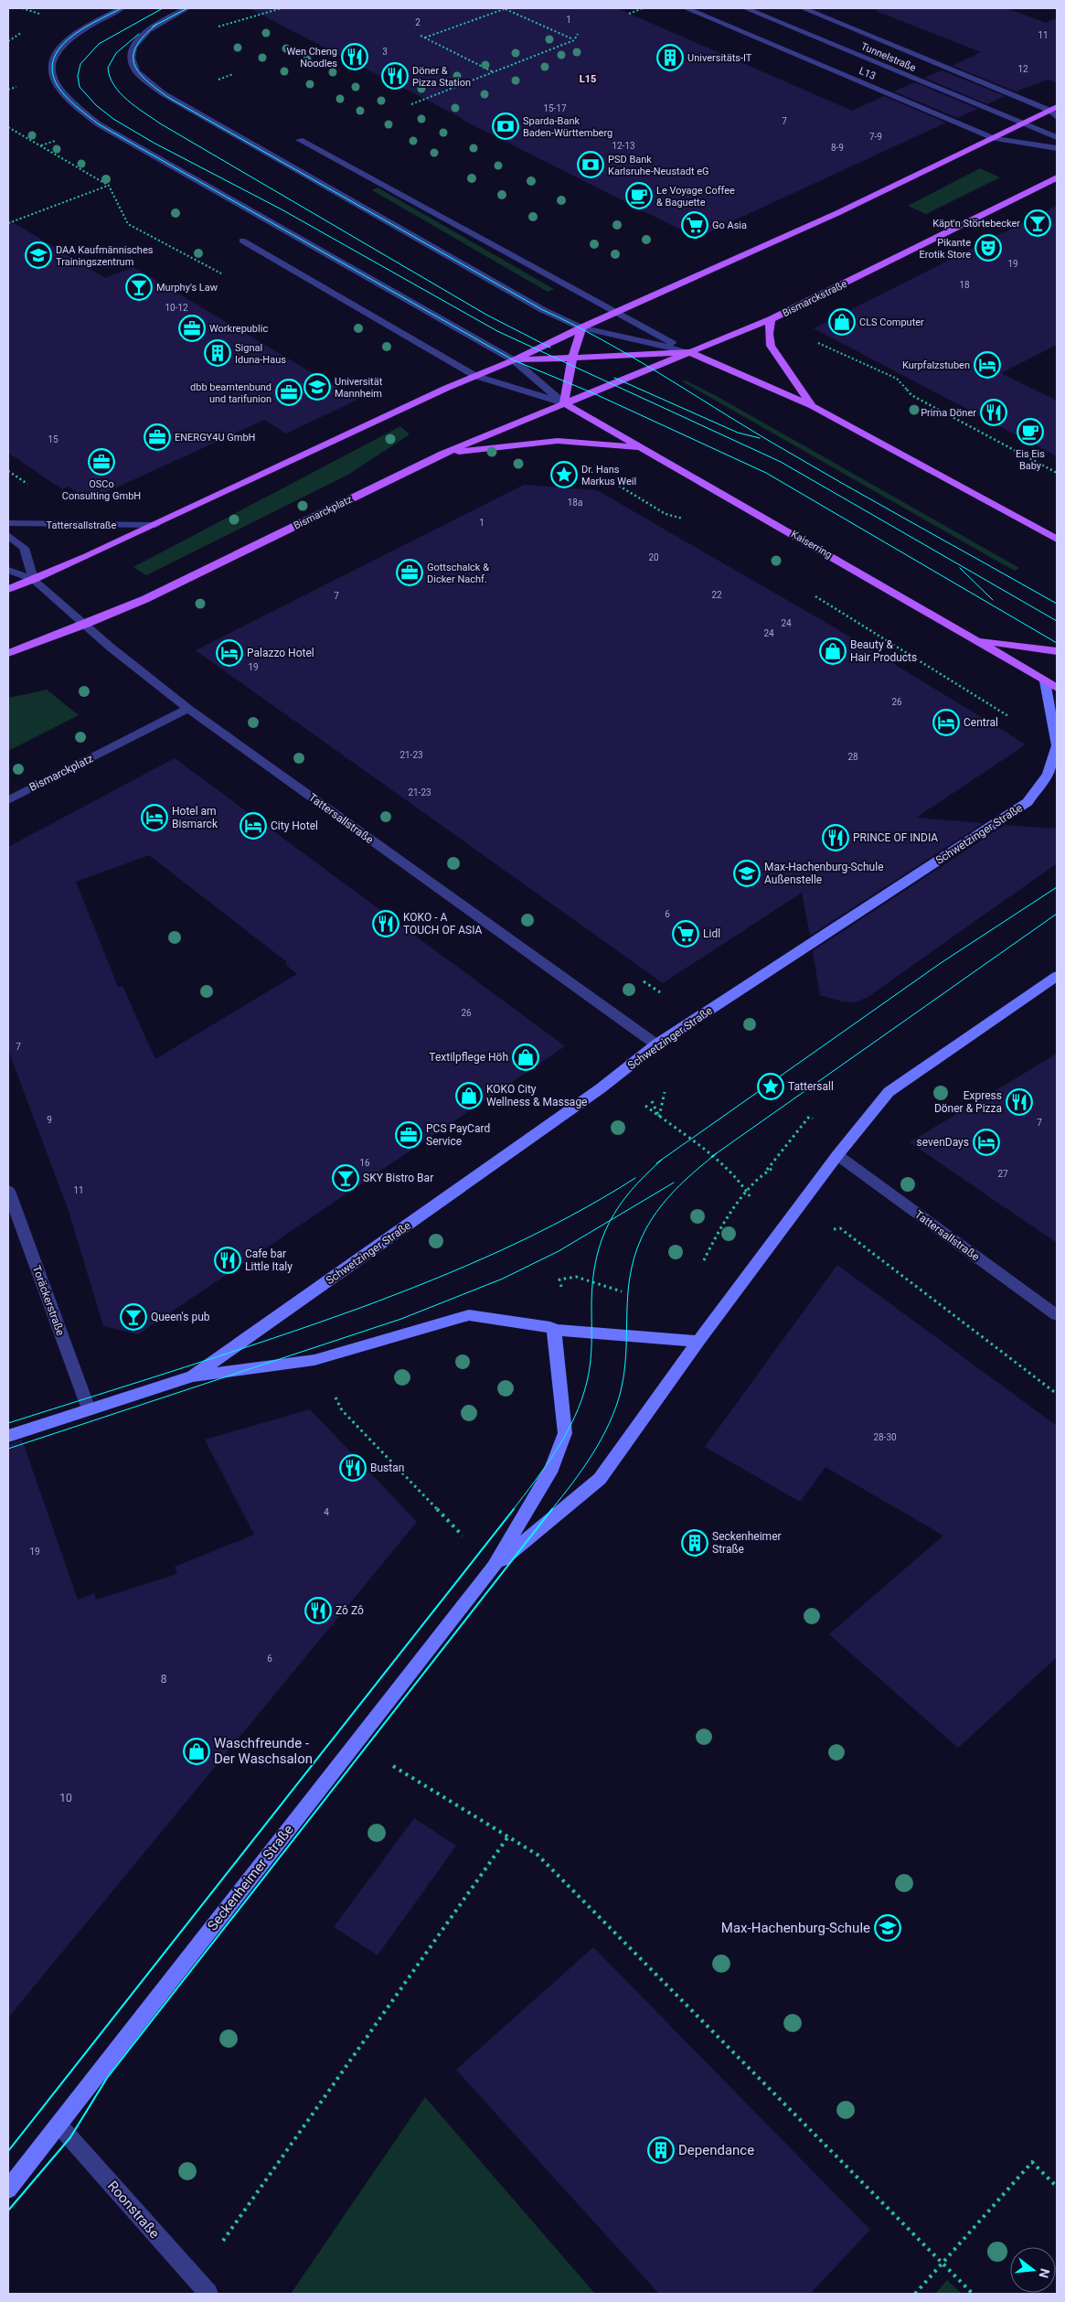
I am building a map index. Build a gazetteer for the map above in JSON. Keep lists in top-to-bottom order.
{
  "streets": {
    "main road": ["Bismarckstraße", "Bismarckplatz", "Kaiserring"],
    "street": [
      "Tunnelstraße",
      "L13",
      "Tattersallstraße",
      "Schwetzinger Straße",
      "Toräckerstraße",
      "Seckenheimer Straße",
      "Roonstraße"
    ]
  },
  "crossings": [
    ["Bismarckstraße", "Bismarckplatz"],
    ["Bismarckstraße", "Kaiserring"],
    ["Bismarckplatz", "Tattersallstraße"],
    ["Bismarckplatz", "Kaiserring"],
    ["Tattersallstraße", "Schwetzinger Straße"],
    ["Kaiserring", "Schwetzinger Straße"],
    ["Schwetzinger Straße", "Toräckerstraße"],
    ["Schwetzinger Straße", "Seckenheimer Straße"],
    ["Seckenheimer Straße", "Roonstraße"]
  ],
  "districts": ["L15"],
  "places": {
    "restaurant": [
      "Wen Cheng Noodles",
      "Döner & Pizza Station",
      "Prima Döner",
      "PRINCE OF INDIA",
      "KOKO - A TOUCH OF ASIA",
      "Express Döner & Pizza",
      "Cafe bar Little Italy",
      "Bustan",
      "Zô Zô"
    ],
    "building": [
      "Universitäts-IT",
      "Signal Iduna-Haus",
      "Seckenheimer Straße",
      "Dependance"
    ],
    "bank": ["Sparda-Bank Baden-Württemberg", "PSD Bank Karlsruhe-Neustadt eG"],
    "cafe": ["Le Voyage Coffee & Baguette", "Eis Eis Baby"],
    "bar": [
      "Käpt'n Störtebecker",
      "Murphy's Law",
      "SKY Bistro Bar",
      "Queen's pub"
    ],
    "supermarket": ["Go Asia", "Lidl"],
    "theatre": ["Pikante Erotik Store"],
    "school or university": [
      "DAA Kaufmännisches Trainingszentrum",
      "Universität Mannheim",
      "Max-Hachenburg-Schule Außenstelle",
      "Max-Hachenburg-Schule"
    ],
    "shop": [
      "CLS Computer",
      "Beauty & Hair Products",
      "Textilpflege Höh",
      "KOKO City Wellness & Massage",
      "Waschfreunde - Der Waschsalon"
    ],
    "office": [
      "Workrepublic",
      "dbb beamtenbund und tarifunion",
      "ENERGY4U GmbH",
      "OSCo Consulting GmbH",
      "Gottschalck & Dicker Nachf.",
      "PCS PayCard Service"
    ],
    "hotel": [
      "Kurpfalzstuben",
      "Palazzo Hotel",
      "Central",
      "Hotel am Bismarck",
      "City Hotel",
      "sevenDays"
    ],
    "place": ["Dr. Hans Markus Weil", "Tattersall"]
  },
  "house_numbers": [
    "1",
    "2",
    "11",
    "3",
    "12",
    "15-17",
    "7",
    "7-9",
    "12-13",
    "8-9",
    "19",
    "18",
    "10-12",
    "15",
    "18a",
    "1",
    "20",
    "22",
    "7",
    "24",
    "24",
    "19",
    "26",
    "21-23",
    "28",
    "21-23",
    "6",
    "26",
    "7",
    "9",
    "7",
    "16",
    "27",
    "11",
    "28-30",
    "4",
    "19",
    "6",
    "8",
    "10"
  ],
  "north": "right"
}
